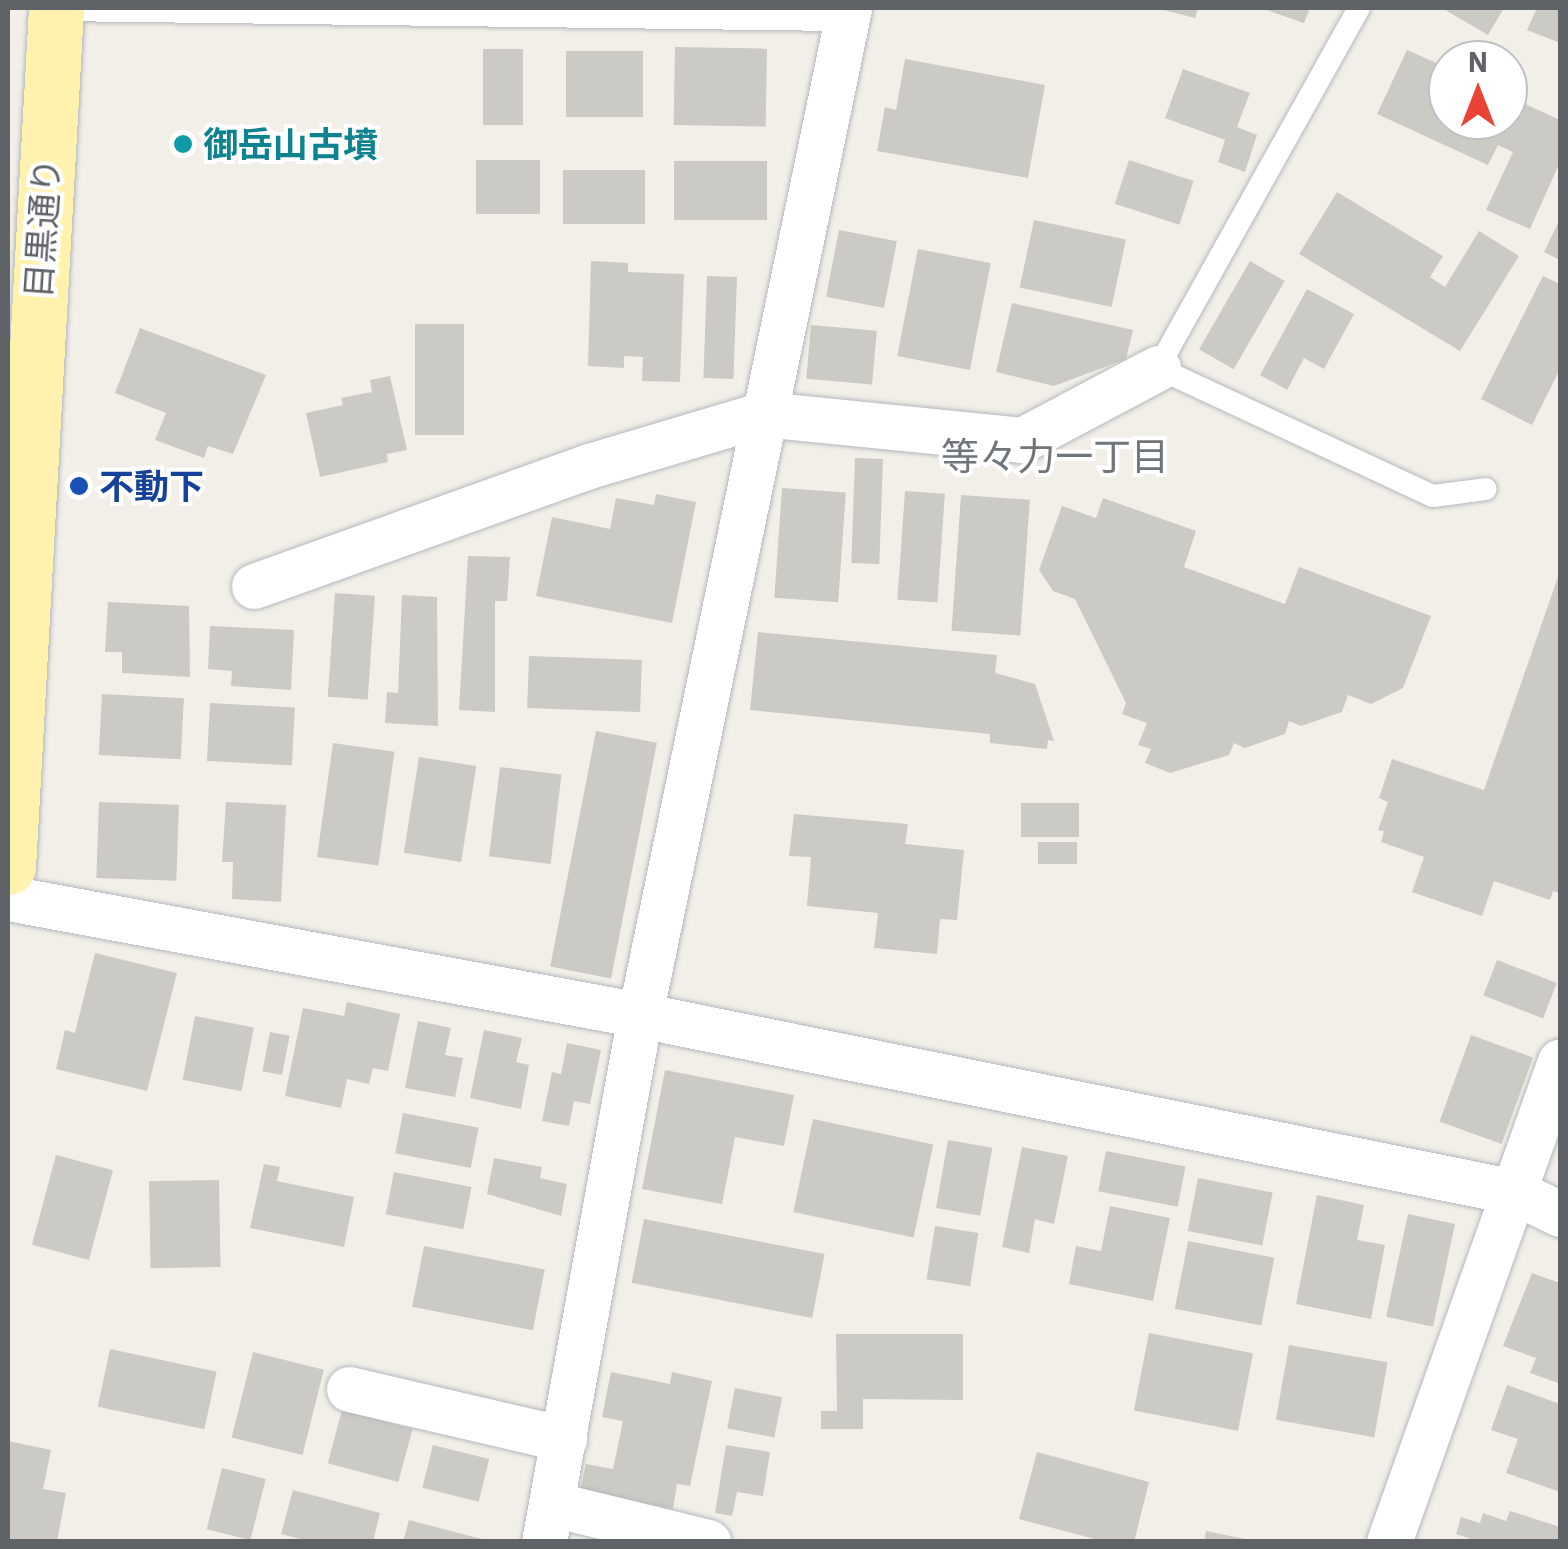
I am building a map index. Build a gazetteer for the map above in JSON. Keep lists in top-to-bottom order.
{
  "streets": {
    "main road": ["目黒通り"]
  },
  "districts": ["等々力一丁目"],
  "places": ["御岳山古墳", "不動下"],
  "north": "top"
}
